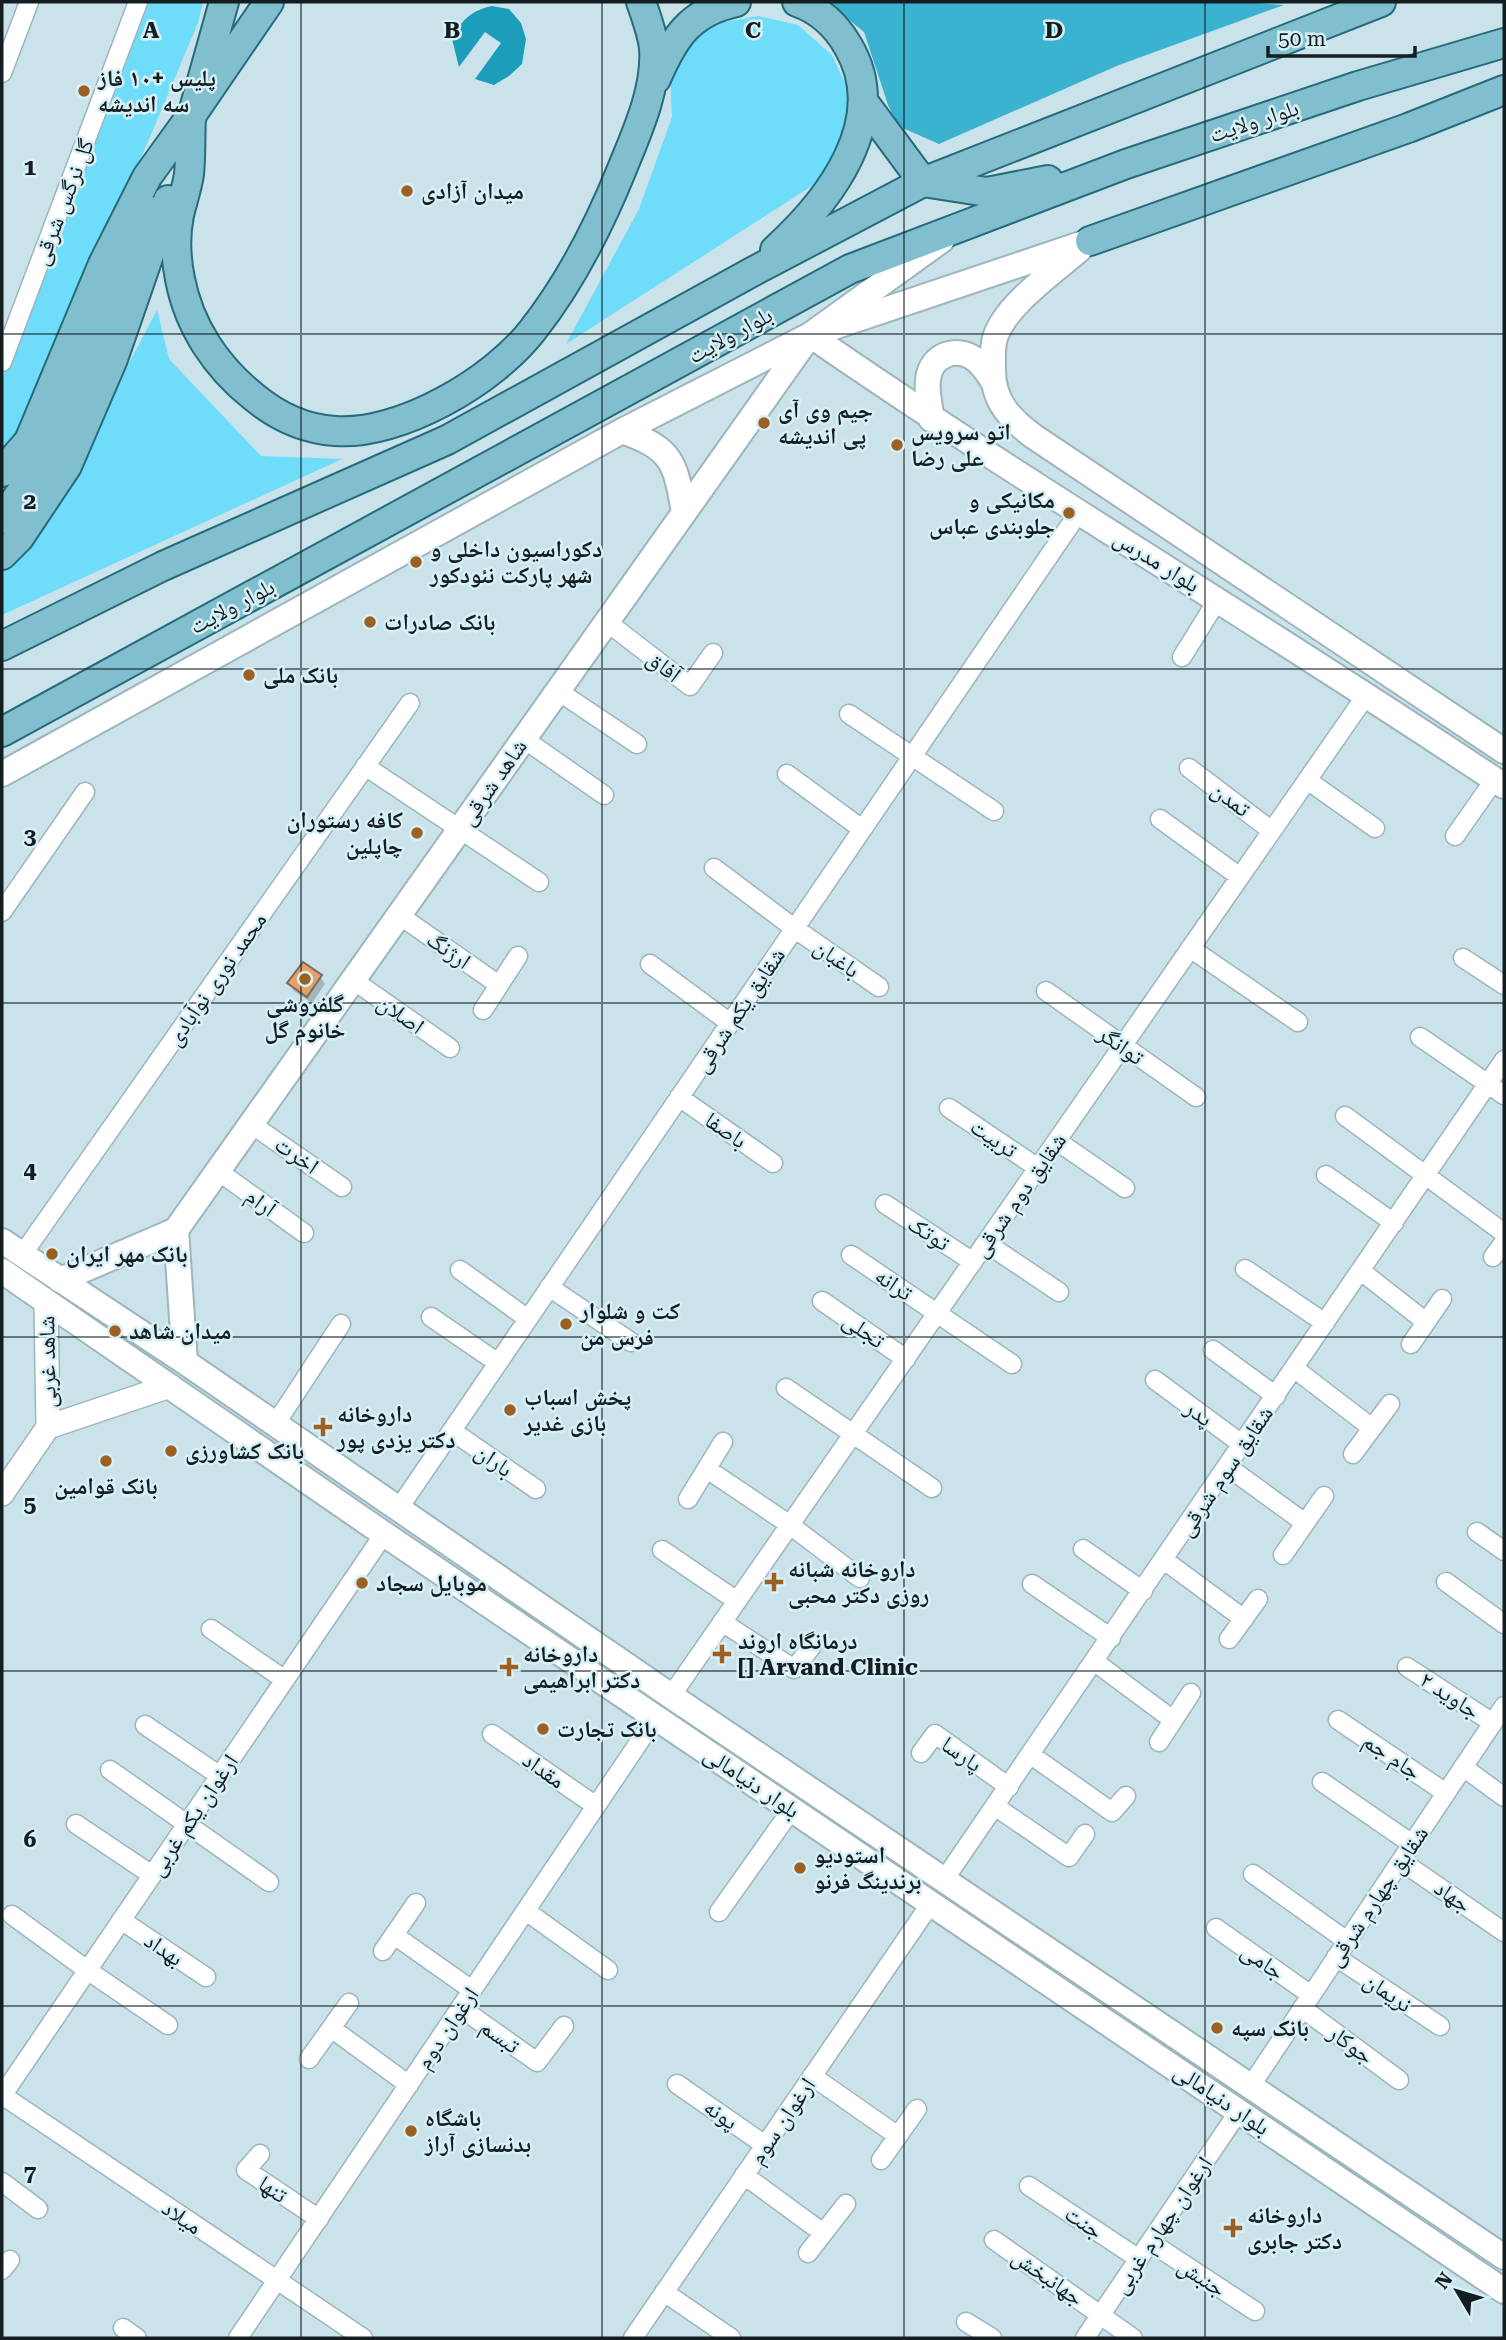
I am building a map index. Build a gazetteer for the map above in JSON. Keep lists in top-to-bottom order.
{
  "streets": {
    "main road": [
      "بلوار ولایت",
      "بلوار مدرس",
      "شاهد شرقی",
      "بلوار دنیامالی"
    ],
    "street": [
      "گل نرگس شرقی",
      "آفاق",
      "تمدن",
      "ارژنگ",
      "باغبان",
      "محمد نوری نوآبادی",
      "شقایق یکم شرقی",
      "اصلان",
      "توانگر",
      "باصفا",
      "تربیت",
      "اخرت",
      "شقایق دوم شرقی",
      "آرام",
      "توتک",
      "ترانه",
      "تجلی",
      "شاهد غربی",
      "پدر",
      "باران",
      "شقایق سوم شرقی",
      "جاوید ۲",
      "پارسا",
      "جام جم",
      "مقداد",
      "ارغوان یکم غربی",
      "شقایق چهارم شرقی",
      "جهاد",
      "بهداد",
      "جامی",
      "نریمان",
      "ارغوان دوم",
      "تبسم",
      "جوکار",
      "پونه",
      "ارغوان سوم",
      "تنها",
      "میلاد",
      "جنت",
      "ارغوان چهارم غربی",
      "جهانبخش",
      "جنبش"
    ]
  },
  "crossings": [
    ["بلوار ولایت", "بلوار مدرس"],
    ["بلوار ولایت", "شاهد شرقی"],
    ["بلوار مدرس", "شاهد شرقی"],
    ["بلوار مدرس", "شقایق یکم شرقی"],
    ["بلوار مدرس", "شقایق دوم شرقی"],
    ["آفاق", "شاهد شرقی"],
    ["شاهد شرقی", "ارژنگ"],
    ["شاهد شرقی", "اصلان"],
    ["شاهد شرقی", "اخرت"],
    ["شاهد شرقی", "آرام"],
    ["تمدن", "شقایق دوم شرقی"],
    ["باغبان", "شقایق یکم شرقی"],
    ["محمد نوری نوآبادی", "بلوار دنیامالی"],
    ["شقایق یکم شرقی", "باصفا"],
    ["شقایق یکم شرقی", "باران"],
    ["شقایق یکم شرقی", "بلوار دنیامالی"],
    ["توانگر", "شقایق دوم شرقی"],
    ["تربیت", "شقایق دوم شرقی"],
    ["شقایق دوم شرقی", "توتک"],
    ["شقایق دوم شرقی", "ترانه"],
    ["شقایق دوم شرقی", "تجلی"],
    ["شقایق دوم شرقی", "بلوار دنیامالی"],
    ["شاهد غربی", "بلوار دنیامالی"],
    ["پدر", "شقایق سوم شرقی"],
    ["شقایق سوم شرقی", "پارسا"],
    ["شقایق سوم شرقی", "بلوار دنیامالی"],
    ["جاوید ۲", "شقایق چهارم شرقی"],
    ["جام جم", "شقایق چهارم شرقی"],
    ["مقداد", "ارغوان دوم"],
    ["بلوار دنیامالی", "ارغوان یکم غربی"],
    ["بلوار دنیامالی", "شقایق چهارم شرقی"],
    ["بلوار دنیامالی", "ارغوان دوم"],
    ["بلوار دنیامالی", "ارغوان سوم"],
    ["بلوار دنیامالی", "ارغوان چهارم غربی"],
    ["ارغوان یکم غربی", "بهداد"],
    ["ارغوان یکم غربی", "میلاد"],
    ["شقایق چهارم شرقی", "جهاد"],
    ["شقایق چهارم شرقی", "جامی"],
    ["شقایق چهارم شرقی", "نریمان"],
    ["شقایق چهارم شرقی", "جوکار"],
    ["جامی", "جوکار"],
    ["ارغوان دوم", "تبسم"],
    ["ارغوان دوم", "تنها"],
    ["ارغوان دوم", "میلاد"],
    ["پونه", "ارغوان سوم"],
    ["جنت", "ارغوان چهارم غربی"],
    ["ارغوان چهارم غربی", "جهانبخش"],
    ["ارغوان چهارم غربی", "جنبش"]
  ],
  "places": {
    "other": [
      "پلیس +١٠ فاز سه اندیشه",
      "میدان آزادی",
      "جیم وی آی پی اندیشه",
      "اتو سرویس علی رضا",
      "مکانیکی و جلوبندی عباس",
      "دکوراسیون داخلی و شهر پارکت نئودکور",
      "بانک صادرات",
      "بانک ملی",
      "کافه رستوران چاپلین",
      "گلفروشی خانوم گل",
      "بانک مهر ایران",
      "کت و شلوار فرس من",
      "میدان شاهد",
      "پخش اسباب بازی غدیر",
      "بانک کشاورزی",
      "بانک قوامین",
      "موبایل سجاد",
      "بانک تجارت",
      "استودیو برندینگ فرنو",
      "بانک سپه",
      "باشگاه بدنسازی آراز"
    ],
    "health": [
      "داروخانه دکتر یزدی پور",
      "داروخانه شبانه روزی دکتر محبی",
      "درمانگاه اروند [] Arvand Clinic",
      "داروخانه دکتر ابراهیمی",
      "داروخانه دکتر جابری"
    ]
  },
  "scale_bar": "50 m",
  "north": "top left",
  "grid": {
    "columns": [
      "A",
      "B",
      "C",
      "D"
    ],
    "rows": [
      "1",
      "2",
      "3",
      "4",
      "5",
      "6",
      "7"
    ]
  }
}
